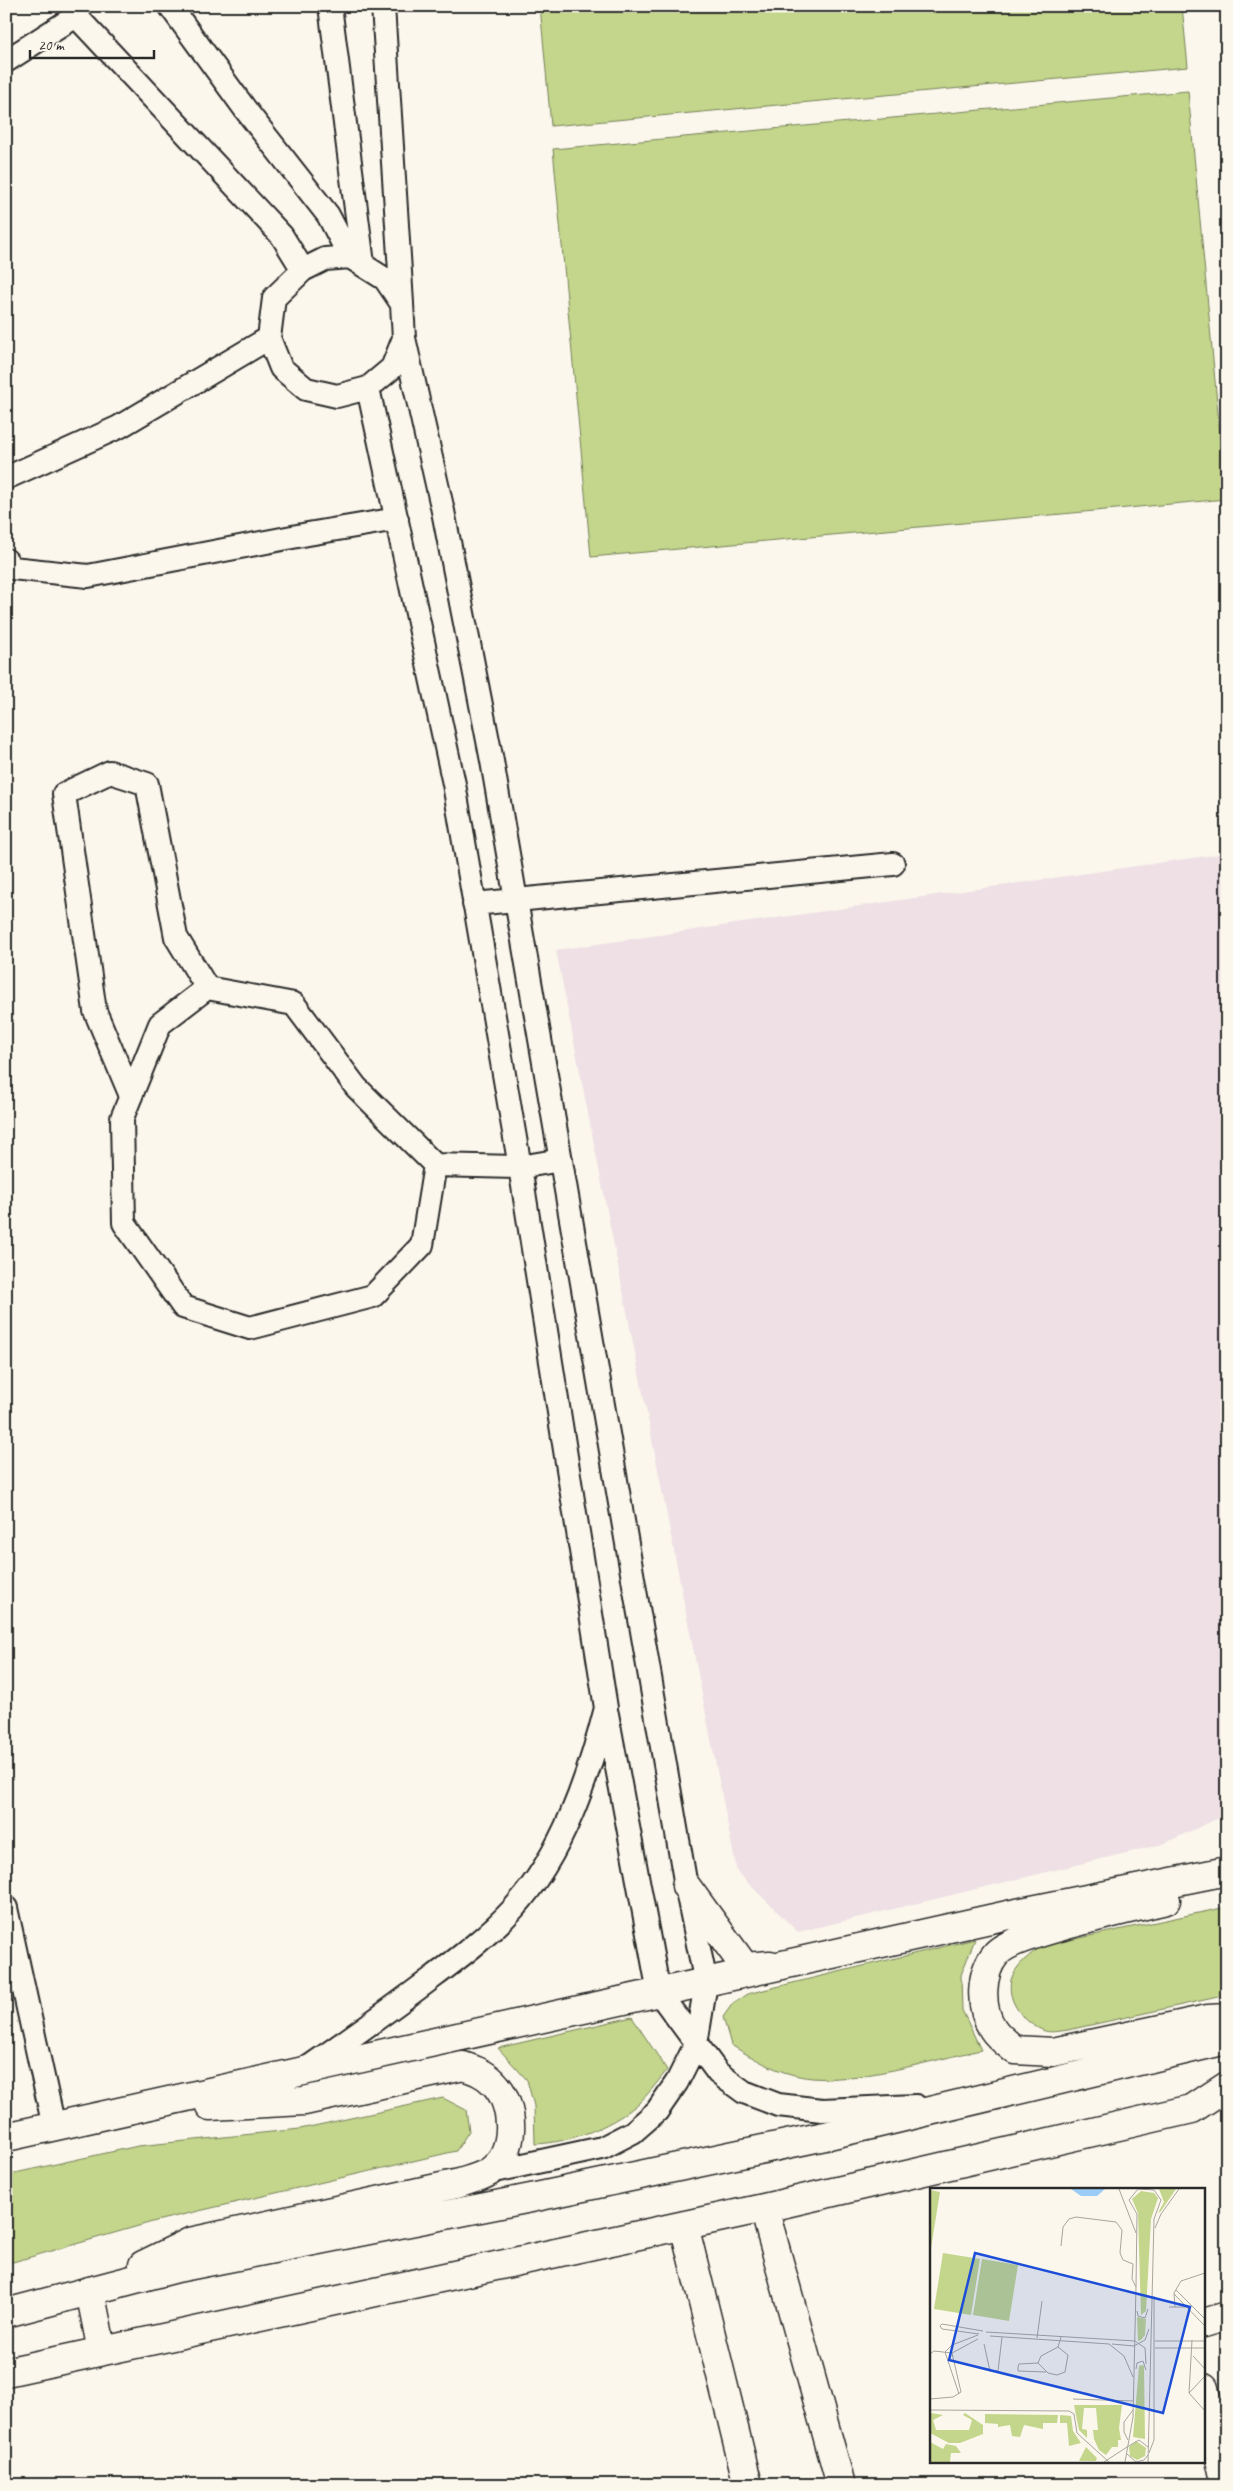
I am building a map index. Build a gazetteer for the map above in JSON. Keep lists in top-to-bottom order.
{
  "scale_bar": "20 m"
}
